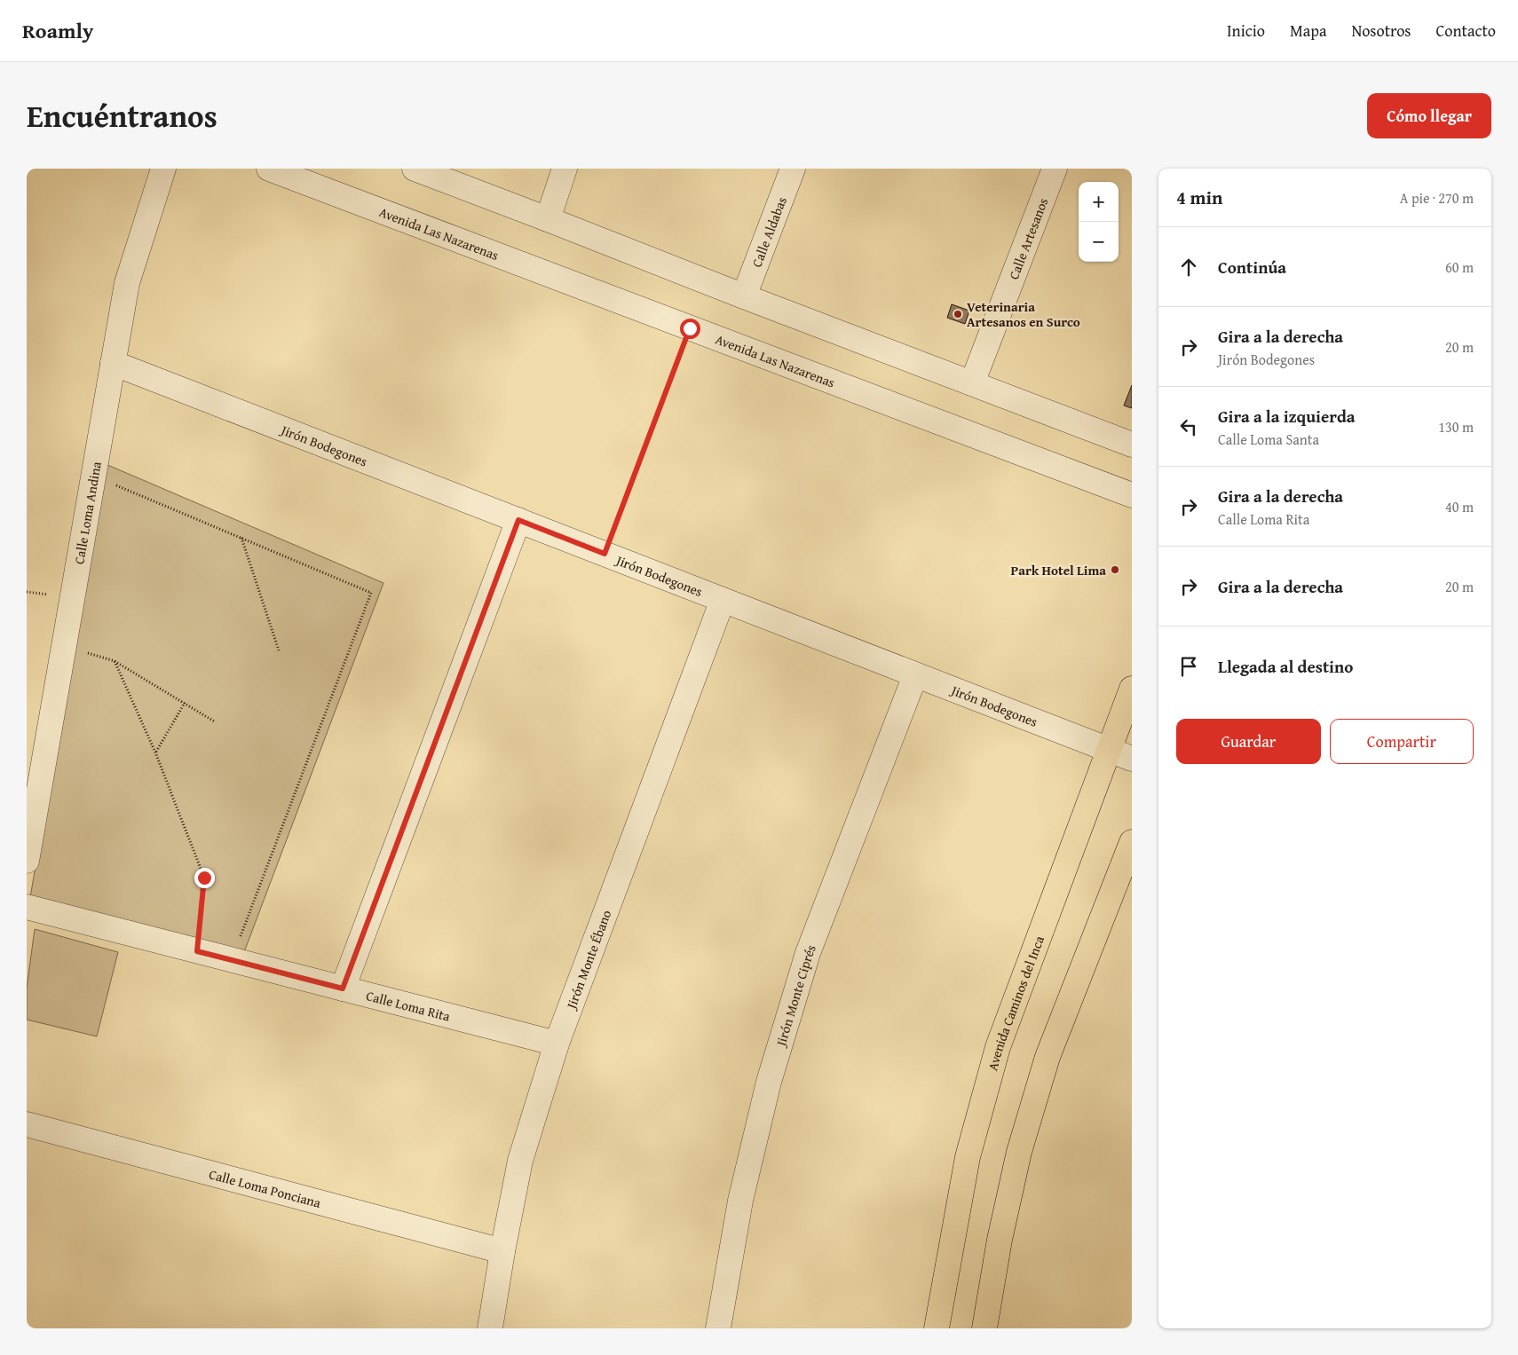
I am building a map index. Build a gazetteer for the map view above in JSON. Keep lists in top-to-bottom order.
{
  "streets": {
    "main road": ["Avenida Caminos del Inca"],
    "street": [
      "Calle Aldabas",
      "Avenida Las Nazarenas",
      "Calle Artesanos",
      "Jirón Bodegones",
      "Calle Loma Andina",
      "Jirón Monte Ébano",
      "Jirón Monte Ciprés",
      "Calle Loma Rita",
      "Calle Loma Ponciana"
    ]
  },
  "crossings": [
    ["Jirón Bodegones", "Calle Loma Andina"],
    ["Jirón Bodegones", "Jirón Monte Ébano"],
    ["Jirón Bodegones", "Jirón Monte Ciprés"],
    ["Jirón Bodegones", "Avenida Caminos del Inca"],
    ["Jirón Monte Ébano", "Calle Loma Rita"],
    ["Jirón Monte Ébano", "Calle Loma Ponciana"]
  ],
  "places": ["Veterinaria Artesanos en Surco", "Park Hotel Lima"],
  "page": {
    "header": "Roamly",
    "nav": [
      "Inicio",
      "Mapa",
      "Nosotros",
      "Contacto"
    ],
    "title": "Encuéntranos",
    "buttons": [
      "Cómo llegar",
      ["Guardar", "Compartir"]
    ],
    "heading": ["4 min", "A pie · 270 m"],
    "map_buttons": ["+", "−"],
    "list": [
      ["Continúa", "60 m"],
      ["Gira a la derecha", "Jirón Bodegones", "20 m"],
      ["Gira a la izquierda", "Calle Loma Santa", "130 m"],
      ["Gira a la derecha", "Calle Loma Rita", "40 m"],
      ["Gira a la derecha", "20 m"],
      "Llegada al destino"
    ]
  }
}
